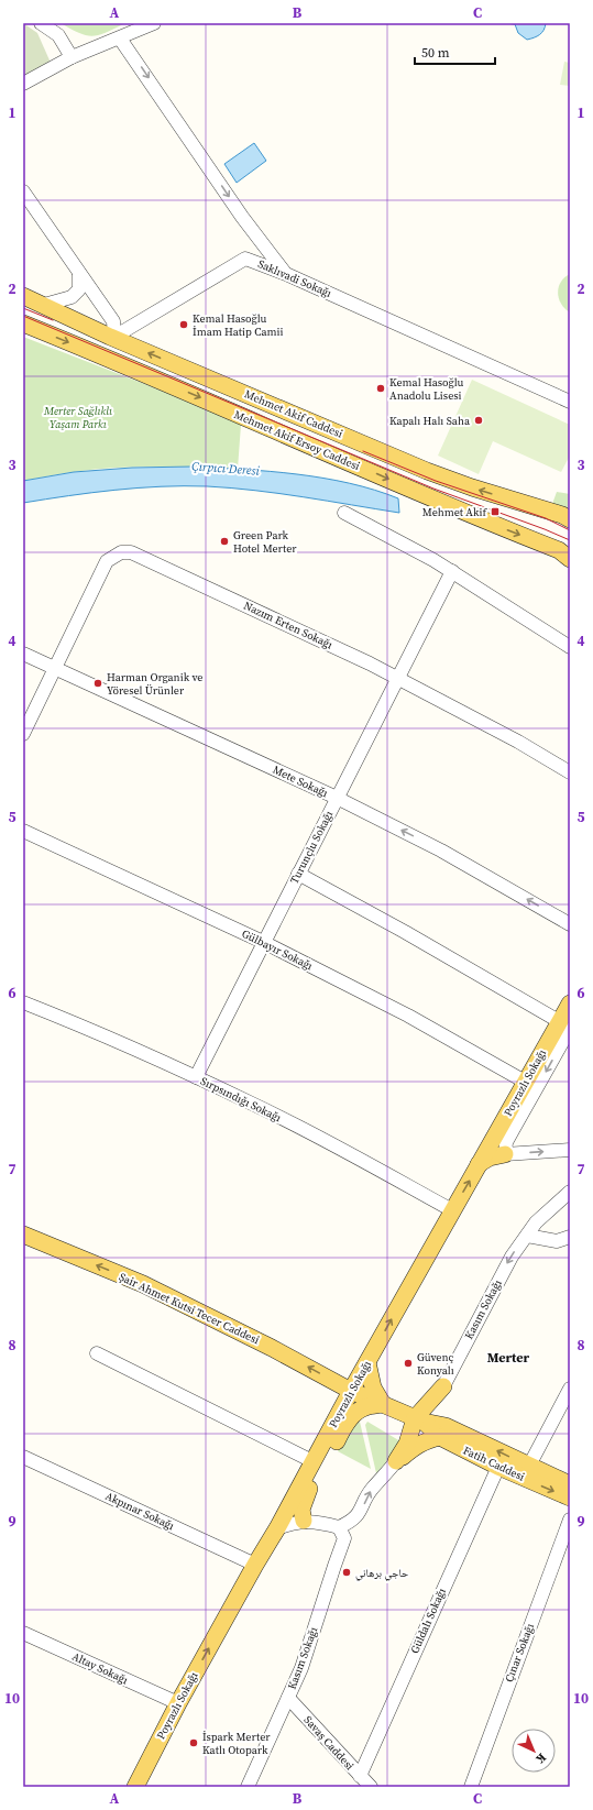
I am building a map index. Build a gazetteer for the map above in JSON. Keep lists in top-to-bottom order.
{
  "streets": {
    "main road": [
      "Mehmet Akif Caddesi",
      "Mehmet Akif Ersoy Caddesi",
      "Poyrazlı Sokağı",
      "Şair Ahmet Kutsi Tecer Caddesi",
      "Fatih Caddesi"
    ],
    "street": [
      "Saklıvadi Sokağı",
      "Nazım Erten Sokağı",
      "Mete Sokağı",
      "Turunçlu Sokağı",
      "Gülbayır Sokağı",
      "Sırpsındığı Sokağı",
      "Kasım Sokağı",
      "Akpınar Sokağı",
      "Güldalı Sokağı",
      "Çınar Sokağı",
      "Altay Sokağı",
      "Savaş Caddesi"
    ]
  },
  "crossings": [
    ["Nazım Erten Sokağı", "Mete Sokağı"],
    ["Nazım Erten Sokağı", "Turunçlu Sokağı"],
    ["Mete Sokağı", "Turunçlu Sokağı"],
    ["Turunçlu Sokağı", "Gülbayır Sokağı"],
    ["Turunçlu Sokağı", "Sırpsındığı Sokağı"],
    ["Gülbayır Sokağı", "Poyrazlı Sokağı"],
    ["Poyrazlı Sokağı", "Sırpsındığı Sokağı"],
    ["Poyrazlı Sokağı", "Şair Ahmet Kutsi Tecer Caddesi"],
    ["Poyrazlı Sokağı", "Fatih Caddesi"],
    ["Poyrazlı Sokağı", "Akpınar Sokağı"],
    ["Poyrazlı Sokağı", "Altay Sokağı"],
    ["Şair Ahmet Kutsi Tecer Caddesi", "Fatih Caddesi"],
    ["Kasım Sokağı", "Savaş Caddesi"],
    ["Fatih Caddesi", "Güldalı Sokağı"],
    ["Güldalı Sokağı", "Savaş Caddesi"]
  ],
  "one_way": ["Mehmet Akif Caddesi", "Mehmet Akif Ersoy Caddesi", "Şair Ahmet Kutsi Tecer Caddesi"],
  "districts": ["Merter"],
  "water": ["Çırpıcı Deresi"],
  "parks": ["Merter Sağlıklı Yaşam Parkı"],
  "places": {
    "other": [
      "Kemal Hasoğlu İmam Hatip Camii",
      "Kemal Hasoğlu Anadolu Lisesi",
      "Kapalı Halı Saha",
      "Green Park Hotel Merter",
      "Harman Organik ve Yöresel Ürünler",
      "Güvenç Konyalı",
      "حاجي برهاني",
      "İspark Merter Katlı Otopark"
    ],
    "transit": ["Mehmet Akif"]
  },
  "scale_bar": "50 m",
  "north": "bottom right",
  "grid": {
    "columns": ["A", "B", "C"],
    "rows": [
      "1",
      "2",
      "3",
      "4",
      "5",
      "6",
      "7",
      "8",
      "9",
      "10"
    ]
  }
}
